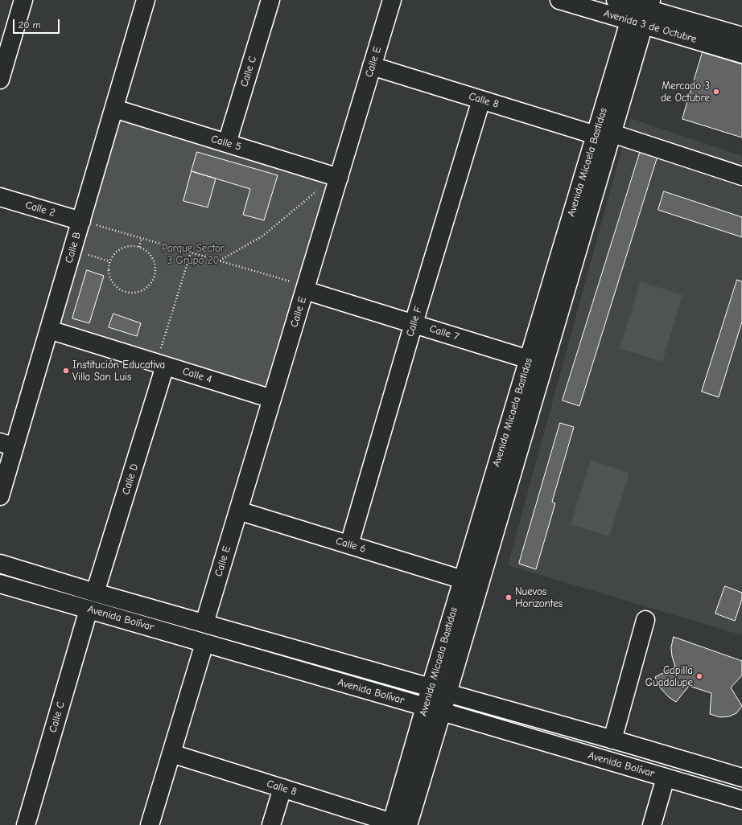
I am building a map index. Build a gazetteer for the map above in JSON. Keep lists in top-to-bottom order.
{
  "streets": {
    "street": [
      "Avenida 3 de Octubre",
      "Calle E",
      "Calle C",
      "Calle 8",
      "Calle 5",
      "Avenida Micaela Bastidas",
      "Calle 2",
      "Calle B",
      "Calle F",
      "Calle 7",
      "Calle 4",
      "Calle D",
      "Calle 6",
      "Avenida Bolívar"
    ]
  },
  "crossings": [
    ["Avenida 3 de Octubre", "Avenida Micaela Bastidas"],
    ["Calle E", "Calle 8"],
    ["Calle E", "Calle 5"],
    ["Calle E", "Calle 7"],
    ["Calle E", "Calle 4"],
    ["Calle E", "Calle 6"],
    ["Calle E", "Avenida Bolívar"],
    ["Calle C", "Calle 5"],
    ["Calle C", "Avenida Bolívar"],
    ["Calle 8", "Avenida Micaela Bastidas"],
    ["Calle 8", "Calle F"],
    ["Calle 5", "Calle B"],
    ["Avenida Micaela Bastidas", "Calle 7"],
    ["Avenida Micaela Bastidas", "Calle 6"],
    ["Avenida Micaela Bastidas", "Avenida Bolívar"],
    ["Calle 2", "Calle B"],
    ["Calle B", "Calle 4"],
    ["Calle F", "Calle 7"],
    ["Calle F", "Calle 6"],
    ["Calle 4", "Calle D"],
    ["Calle D", "Avenida Bolívar"]
  ],
  "parks": ["Parque Sector 3 Grupo 20"],
  "places": [
    "Mercado 3 de Octubre",
    "Institución Educativa Villa San Luis",
    "Nuevos Horizontes",
    "Capilla Guadalupe"
  ],
  "scale_bar": "20 m"
}
